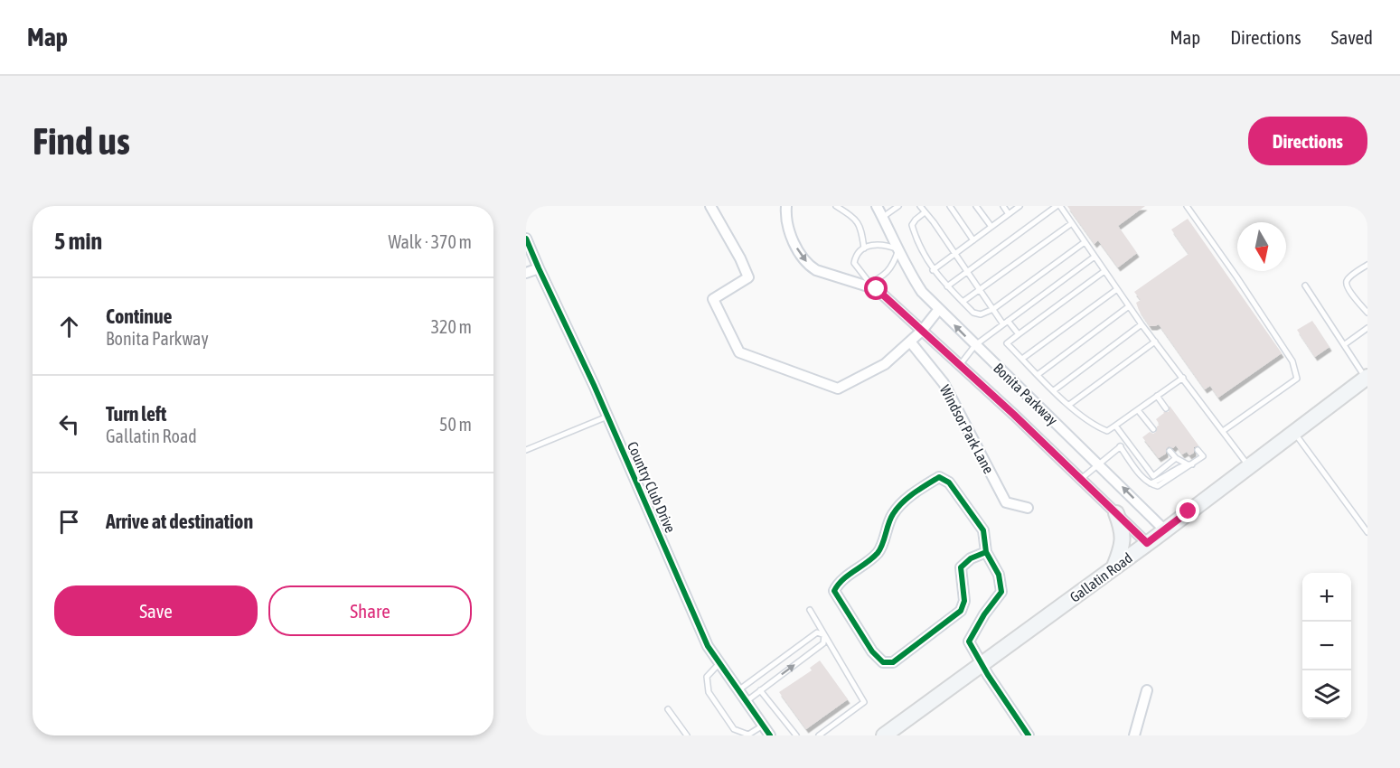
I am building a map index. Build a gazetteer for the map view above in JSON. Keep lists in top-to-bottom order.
{
  "streets": {
    "main road": ["Gallatin Road"],
    "street": ["Bonita Parkway", "Windsor Park Lane", "Country Club Drive"]
  },
  "crossings": [
    ["Bonita Parkway", "Gallatin Road"]
  ],
  "north": "bottom",
  "page": {
    "header": "Map",
    "nav": ["Map", "Directions", "Saved"],
    "buttons": [
      "Directions",
      ["Save", "Share"]
    ],
    "title": "Find us",
    "heading": ["5 min", "Walk · 370 m"],
    "list": [
      ["Continue", "Bonita Parkway", "320 m"],
      ["Turn left", "Gallatin Road", "50 m"],
      "Arrive at destination"
    ],
    "map_buttons": ["+", "−"]
  }
}
